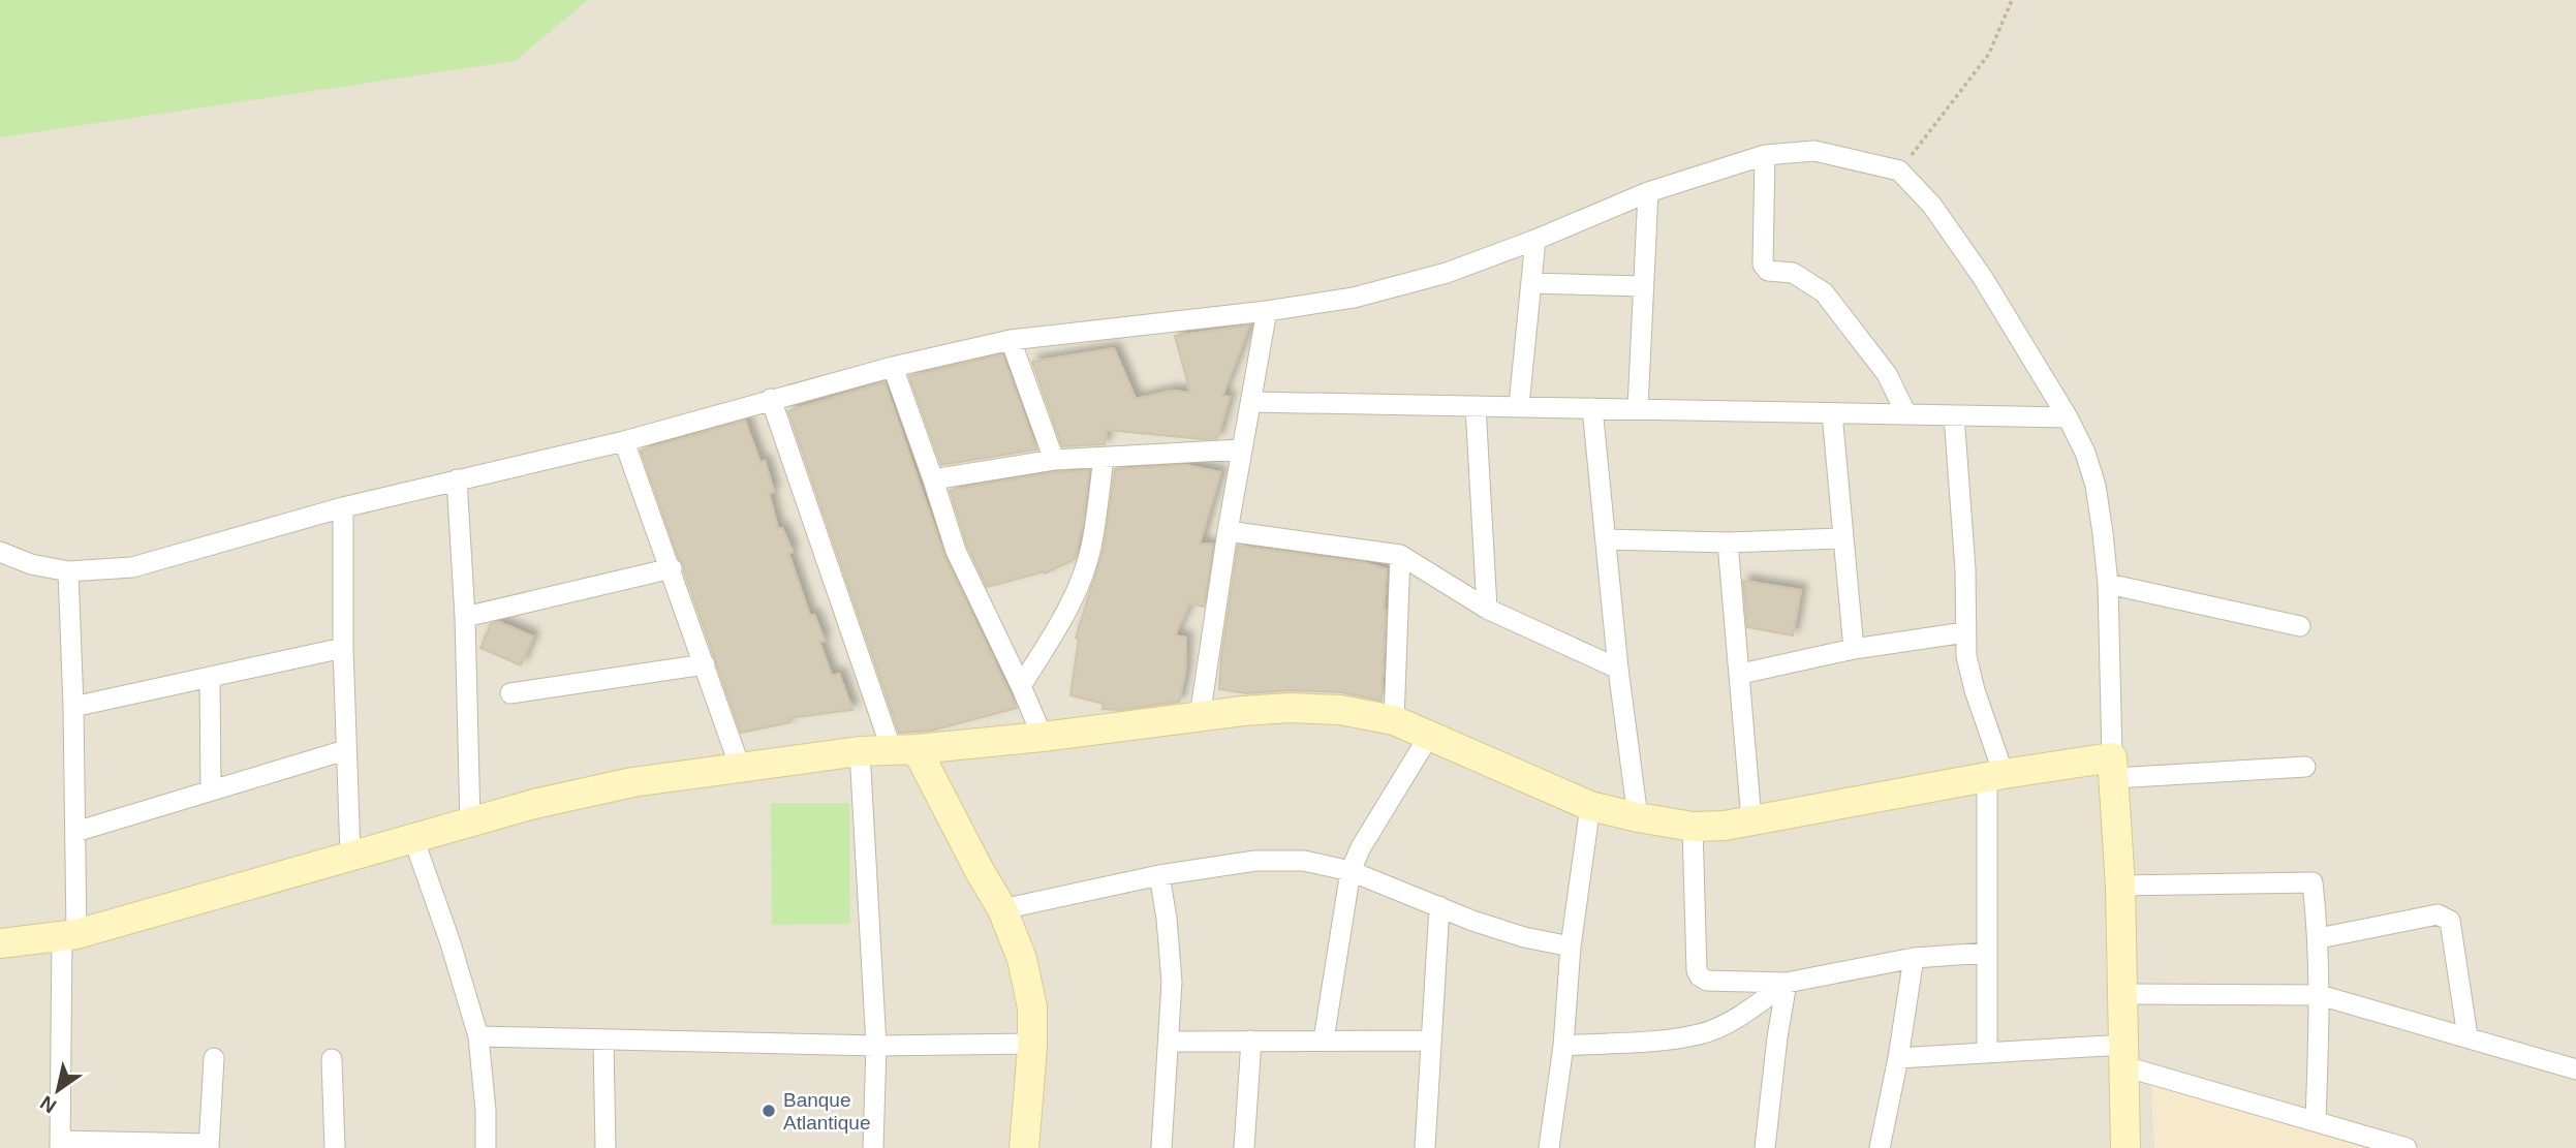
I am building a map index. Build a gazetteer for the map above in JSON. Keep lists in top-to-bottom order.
{
  "places": ["Banque Atlantique"],
  "north": "bottom left"
}
